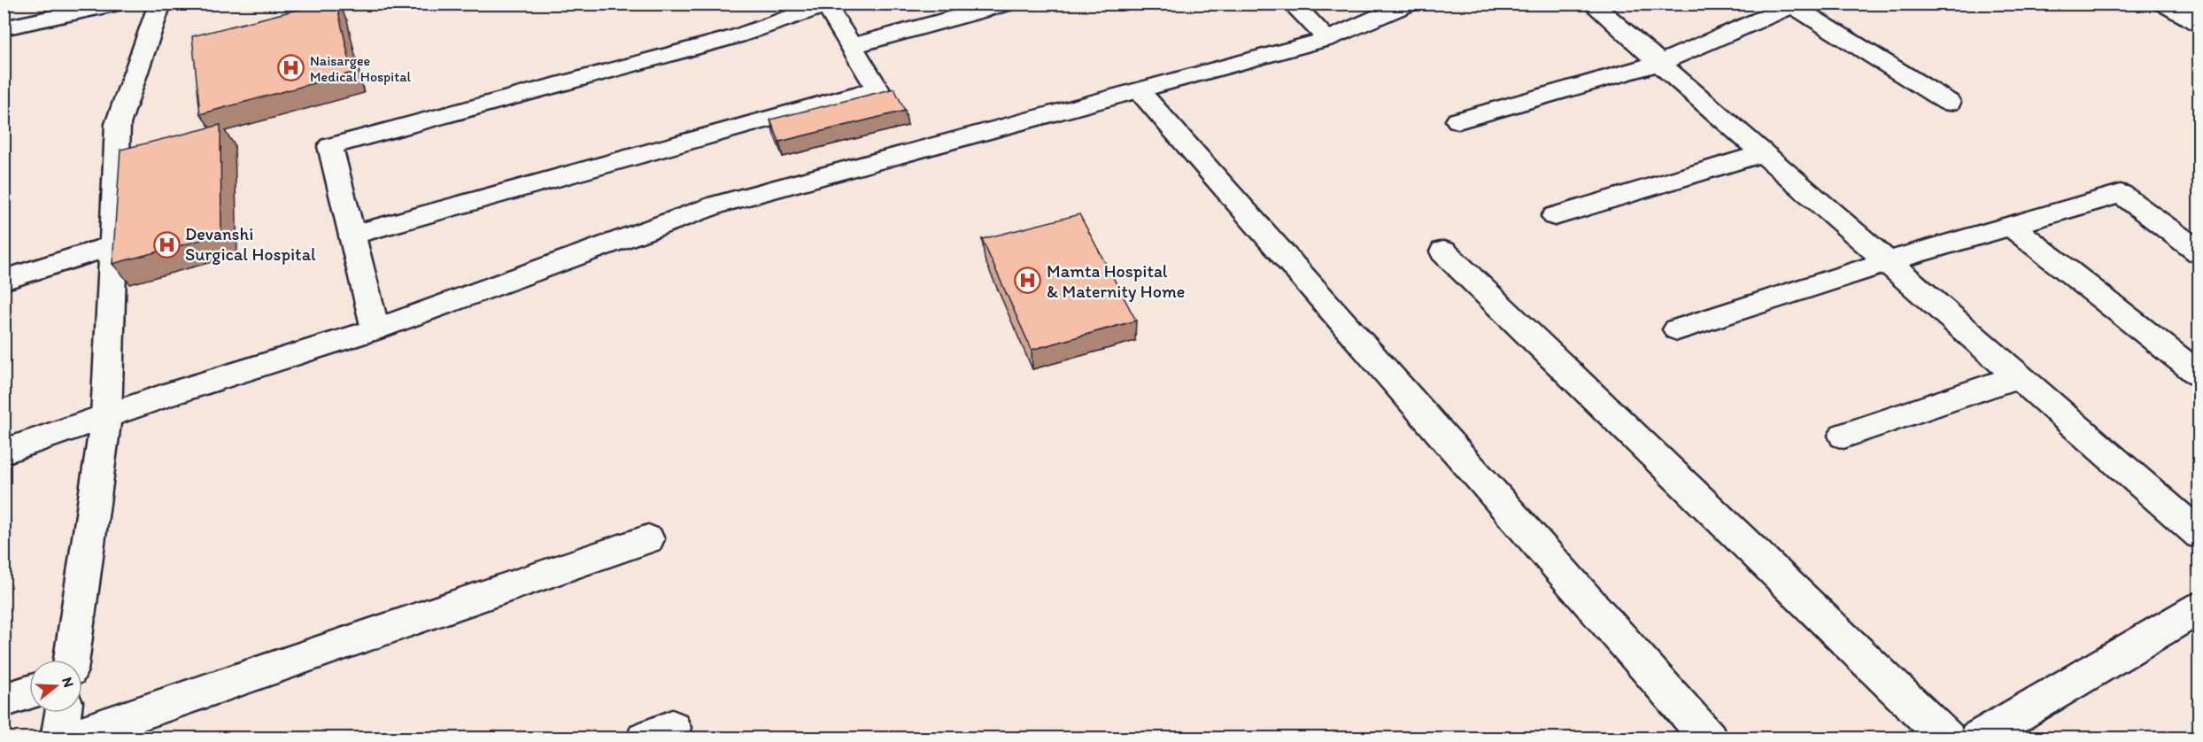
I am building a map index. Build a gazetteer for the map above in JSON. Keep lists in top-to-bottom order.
{
  "places": {
    "hospital": ["Naisargee Medical Hospital", "Devanshi Surgical Hospital", "Mamta Hospital & Maternity Home"]
  },
  "north": "right"
}
